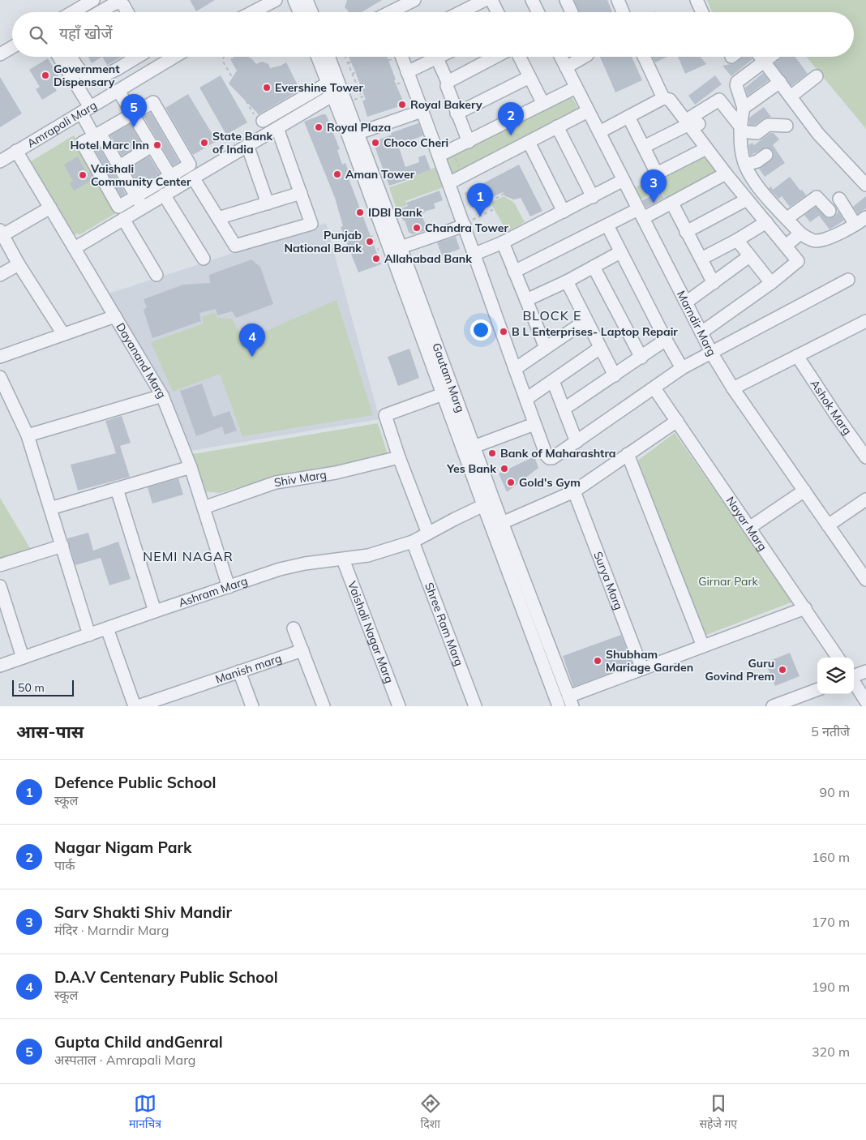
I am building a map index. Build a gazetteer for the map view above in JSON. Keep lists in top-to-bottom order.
{
  "streets": {
    "street": [
      "Amrapali Marg",
      "Marndir Marg",
      "Dayanand Marg",
      "Gautam Marg",
      "Ashok Marg",
      "Shiv Marg",
      "Nayar Marg",
      "Surya Marg",
      "Ashram Marg",
      "Shree Ram Marg",
      "Vaishali Nagar Marg",
      "Manish marg"
    ]
  },
  "crossings": [
    ["Amrapali Marg", "Dayanand Marg"],
    ["Dayanand Marg", "Shiv Marg"],
    ["Dayanand Marg", "Ashram Marg"],
    ["Gautam Marg", "Ashram Marg"],
    ["Ashram Marg", "Shree Ram Marg"],
    ["Ashram Marg", "Vaishali Nagar Marg"]
  ],
  "districts": ["BLOCK E", "NEMI NAGAR"],
  "parks": ["Girnar Park"],
  "places": [
    "Government Dispensary",
    "Evershine Tower",
    "Royal Bakery",
    "Royal Plaza",
    "State Bank of India",
    "Choco Cheri",
    "Hotel Marc Inn",
    "Aman Tower",
    "Vaishali Community Center",
    "IDBI Bank",
    "Chandra Tower",
    "Punjab National Bank",
    "Allahabad Bank",
    "B L Enterprises- Laptop Repair",
    "Bank of Maharashtra",
    "Yes Bank",
    "Gold's Gym",
    "Shubham Mariage Garden",
    "Guru Govind Prem"
  ],
  "scale_bar": "50 m",
  "page": {
    "search": "यहाँ खोजें",
    "pins": [
      "5",
      "2",
      "3",
      "1",
      "4"
    ],
    "scale": "50 m",
    "heading": ["आस-पास", "5 नतीजे"],
    "list": [
      {
        "mark": "1",
        "name": "Defence Public School",
        "note": "स्कूल",
        "value": "90 m"
      },
      {
        "mark": "2",
        "name": "Nagar Nigam Park",
        "note": "पार्क",
        "value": "160 m"
      },
      {
        "mark": "3",
        "name": "Sarv Shakti Shiv Mandir",
        "note": "मंदिर · Marndir Marg",
        "value": "170 m"
      },
      {
        "mark": "4",
        "name": "D.A.V Centenary Public School",
        "note": "स्कूल",
        "value": "190 m"
      },
      {
        "mark": "5",
        "name": "Gupta Child andGenral",
        "note": "अस्पताल · Amrapali Marg",
        "value": "320 m"
      }
    ],
    "nav": ["मानचित्र", "दिशा", "सहेजे गए"]
  }
}
